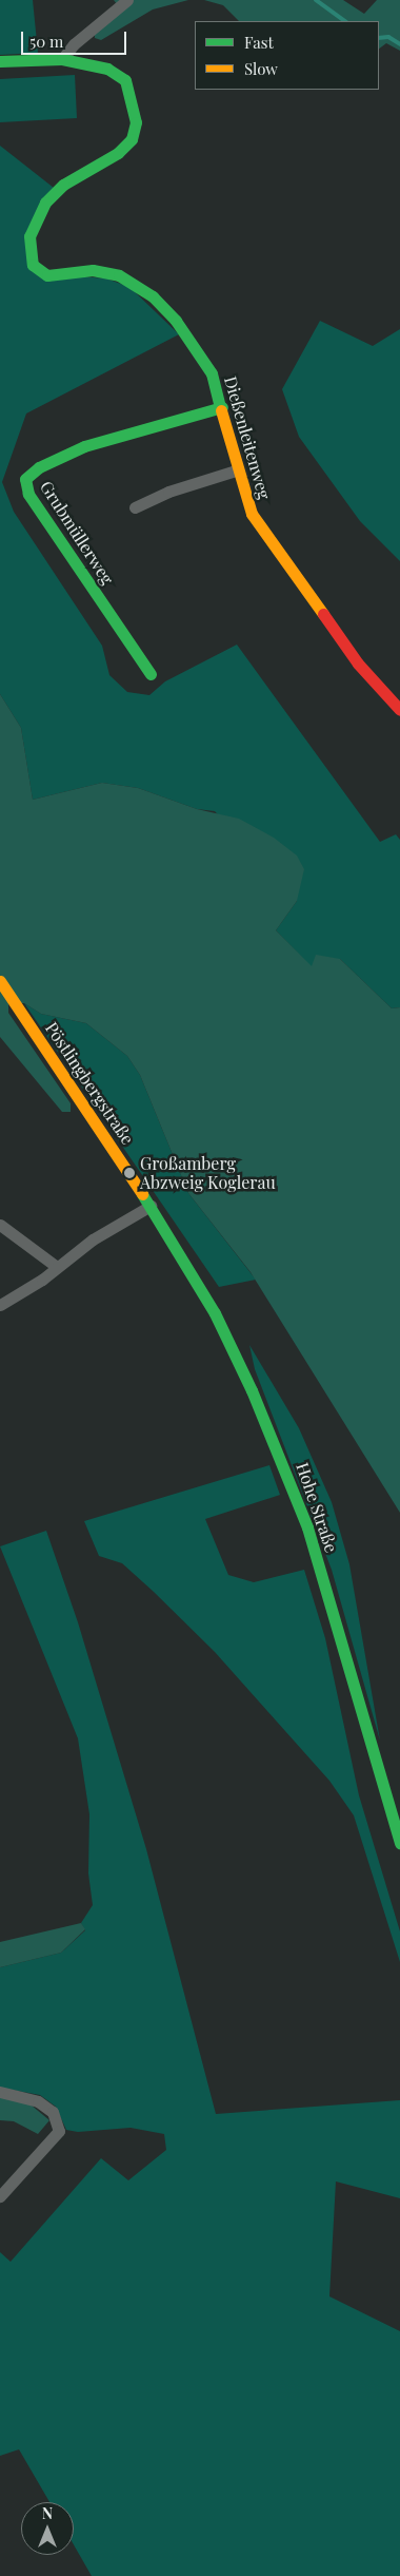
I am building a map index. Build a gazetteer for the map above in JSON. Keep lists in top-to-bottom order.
{
  "streets": {
    "street": [
      "Dießenleitenweg",
      "Grubmüllerweg",
      "Pöstlingbergstraße",
      "Hohe Straße"
    ]
  },
  "crossings": [
    ["Dießenleitenweg", "Grubmüllerweg"],
    ["Pöstlingbergstraße", "Hohe Straße"]
  ],
  "places": ["Großamberg Abzweig Koglerau"],
  "legend": ["Fast", "Slow"],
  "scale_bar": "50 m",
  "north": "top"
}
